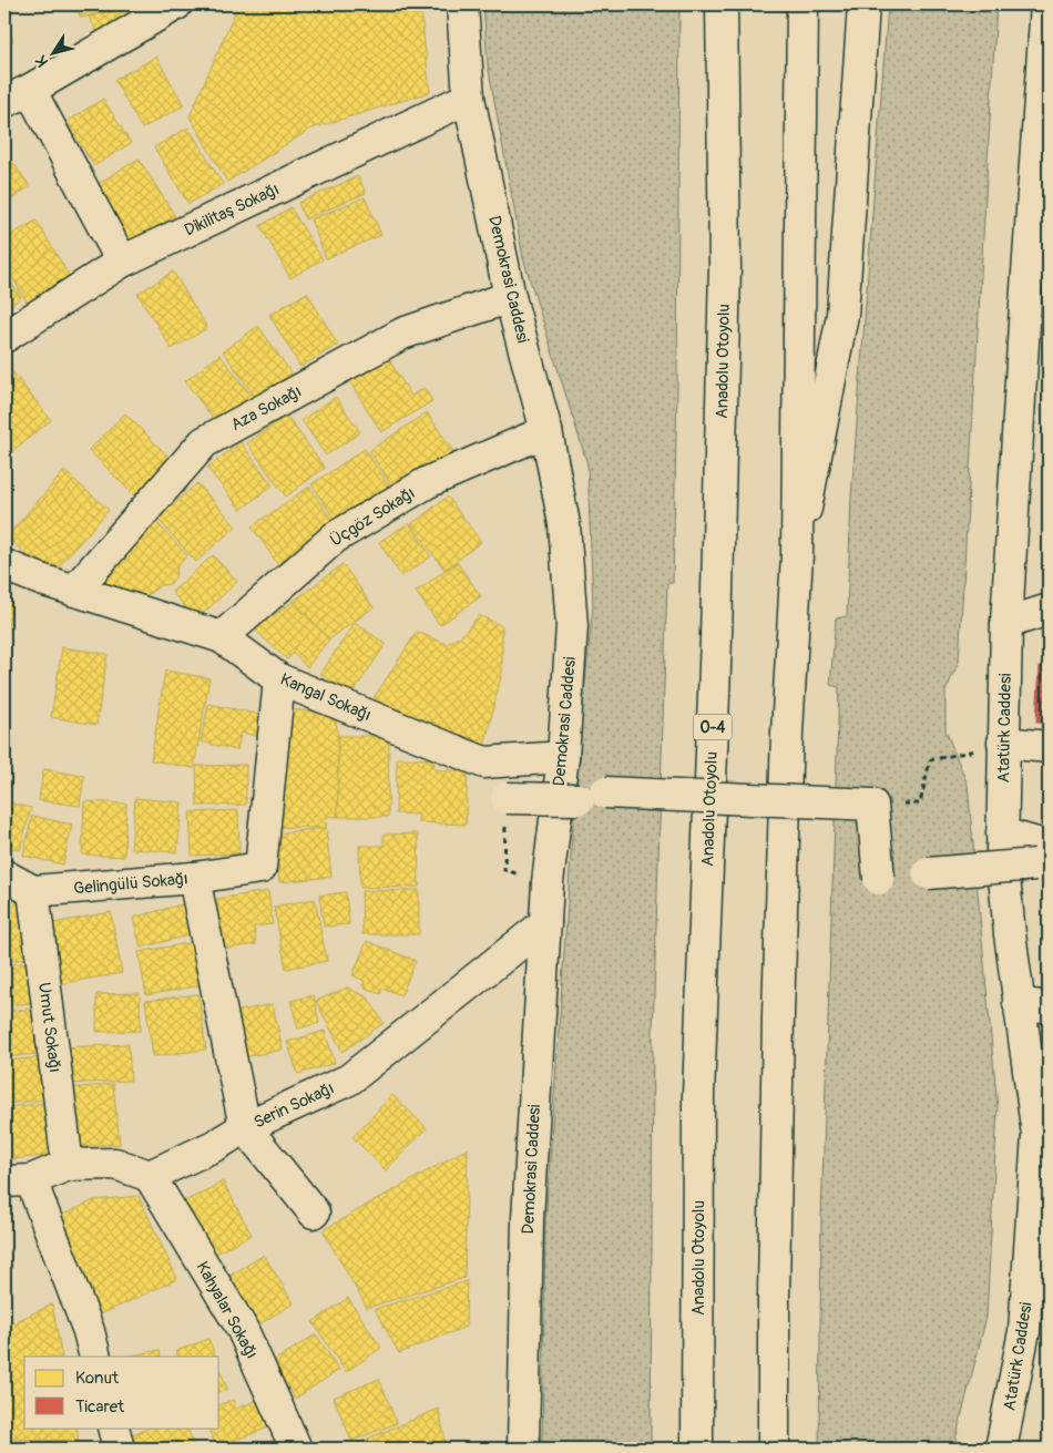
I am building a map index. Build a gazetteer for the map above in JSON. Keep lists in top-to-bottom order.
{
  "streets": {
    "main road": [
      "Dikilitaş Sokağı",
      "Demokrasi Caddesi",
      "Anadolu Otoyolu",
      "Aza Sokağı",
      "Üçgöz Sokağı",
      "Kangal Sokağı",
      "O-4",
      "Atatürk Caddesi",
      "Gelingülü Sokağı",
      "Umut Sokağı",
      "Serin Sokağı",
      "Kahyalar Sokağı"
    ]
  },
  "crossings": [
    ["Dikilitaş Sokağı", "Demokrasi Caddesi"],
    ["Demokrasi Caddesi", "Aza Sokağı"],
    ["Demokrasi Caddesi", "Üçgöz Sokağı"],
    ["Demokrasi Caddesi", "Kangal Sokağı"],
    ["Demokrasi Caddesi", "Serin Sokağı"],
    ["Aza Sokağı", "Kangal Sokağı"],
    ["Üçgöz Sokağı", "Kangal Sokağı"],
    ["Kangal Sokağı", "Gelingülü Sokağı"],
    ["Gelingülü Sokağı", "Umut Sokağı"],
    ["Serin Sokağı", "Kahyalar Sokağı"]
  ],
  "legend": ["Konut", "Ticaret"],
  "north": "bottom left"
}
